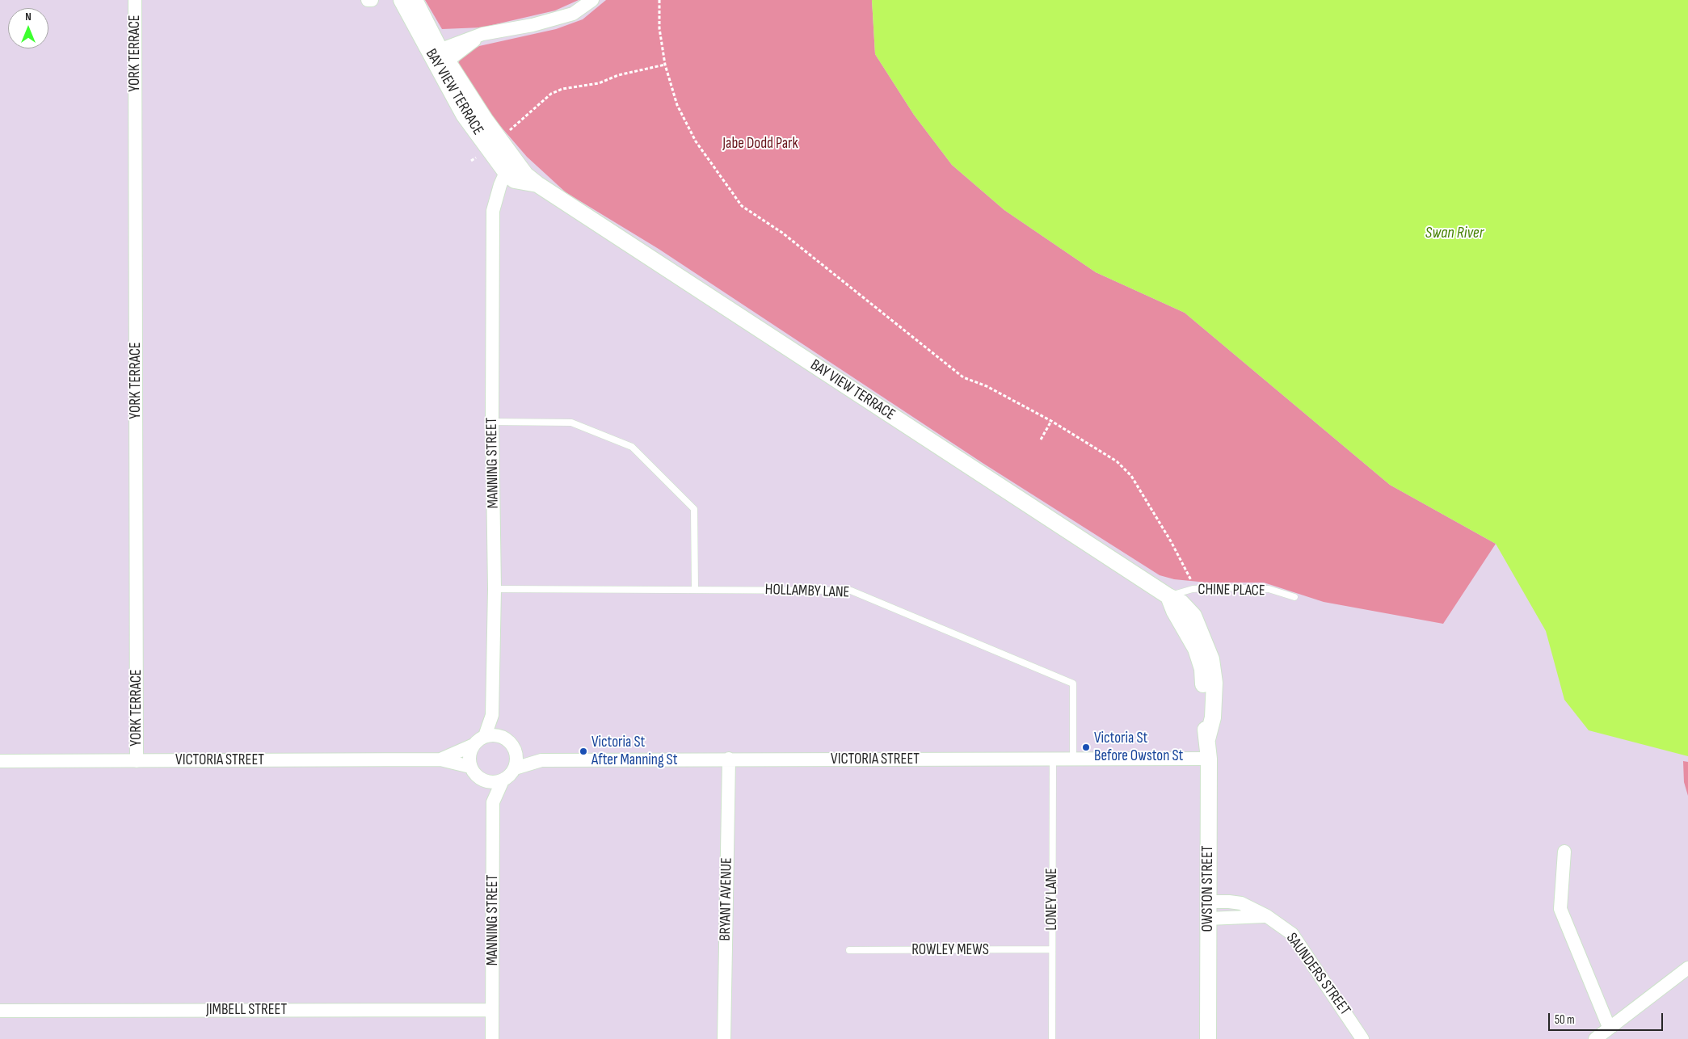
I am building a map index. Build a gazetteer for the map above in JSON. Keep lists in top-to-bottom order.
{
  "streets": {
    "street": [
      "YORK TERRACE",
      "BAY VIEW TERRACE",
      "MANNING STREET",
      "VICTORIA STREET",
      "OWSTON STREET",
      "BRYANT AVENUE",
      "SAUNDERS STREET",
      "JIMBELL STREET"
    ],
    "lane": [
      "CHINE PLACE",
      "HOLLAMBY LANE",
      "LONEY LANE",
      "ROWLEY MEWS"
    ]
  },
  "crossings": [
    ["YORK TERRACE", "VICTORIA STREET"],
    ["BAY VIEW TERRACE", "MANNING STREET"],
    ["BAY VIEW TERRACE", "CHINE PLACE"],
    ["BAY VIEW TERRACE", "OWSTON STREET"],
    ["MANNING STREET", "HOLLAMBY LANE"],
    ["MANNING STREET", "VICTORIA STREET"],
    ["MANNING STREET", "JIMBELL STREET"],
    ["CHINE PLACE", "OWSTON STREET"],
    ["HOLLAMBY LANE", "VICTORIA STREET"],
    ["VICTORIA STREET", "OWSTON STREET"],
    ["VICTORIA STREET", "BRYANT AVENUE"],
    ["VICTORIA STREET", "LONEY LANE"],
    ["OWSTON STREET", "SAUNDERS STREET"],
    ["LONEY LANE", "ROWLEY MEWS"]
  ],
  "water": ["Swan River"],
  "parks": ["Jabe Dodd Park"],
  "places": ["Victoria St Before Owston St", "Victoria St After Manning St"],
  "scale_bar": "50 m",
  "north": "top"
}
